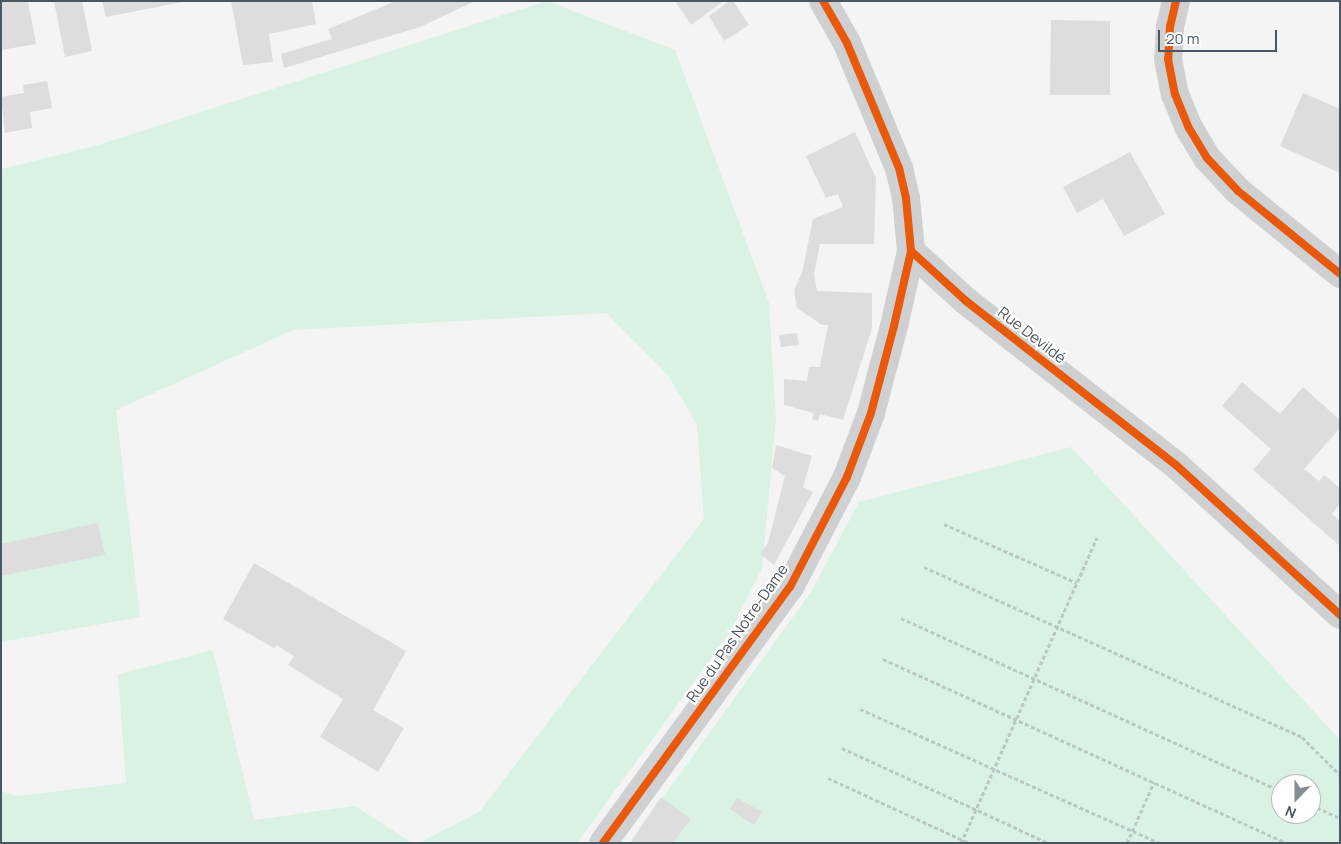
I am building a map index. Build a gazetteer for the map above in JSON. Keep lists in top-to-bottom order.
{
  "streets": {
    "street": ["Rue Devildé", "Rue du Pas Notre-Dame"]
  },
  "crossings": [
    ["Rue Devildé", "Rue du Pas Notre-Dame"]
  ],
  "scale_bar": "20 m",
  "north": "bottom"
}
